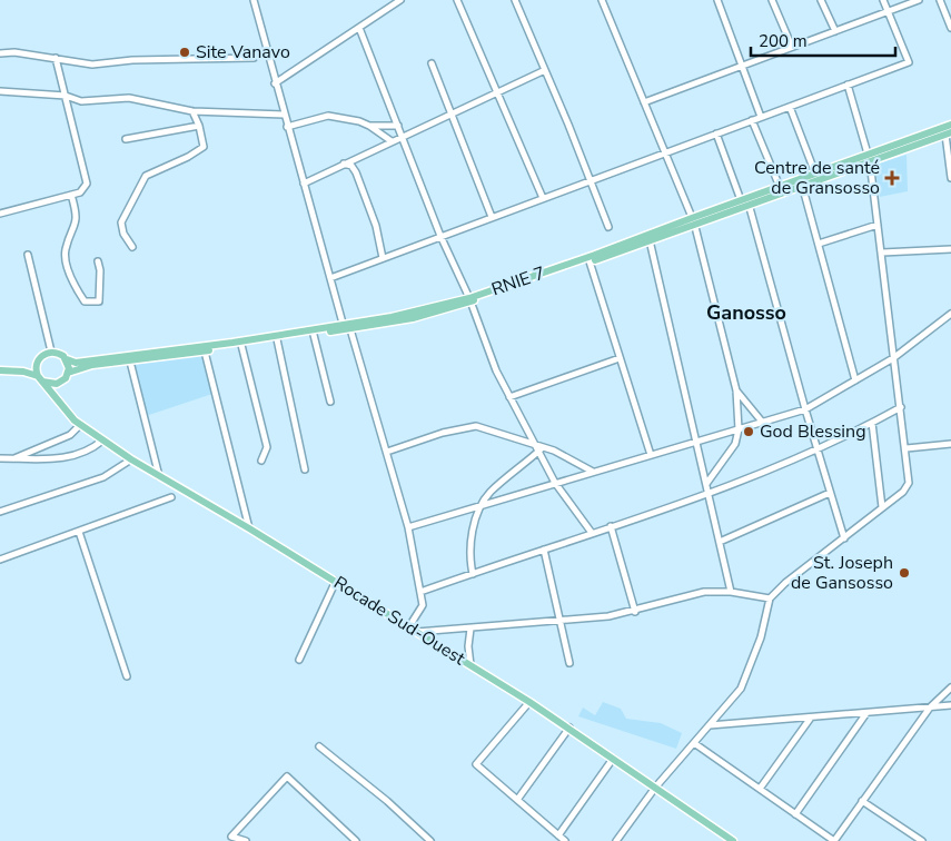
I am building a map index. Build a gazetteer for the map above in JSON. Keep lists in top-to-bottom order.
{
  "streets": {
    "main road": ["RNIE 7", "Rocade Sud-Ouest"]
  },
  "crossings": [
    ["RNIE 7", "Rocade Sud-Ouest"]
  ],
  "districts": ["Ganosso"],
  "places": {
    "other": ["Site Vanavo", "God Blessing", "St. Joseph de Gansosso"],
    "health": ["Centre de santé de Gransosso"]
  },
  "scale_bar": "200 m"
}
